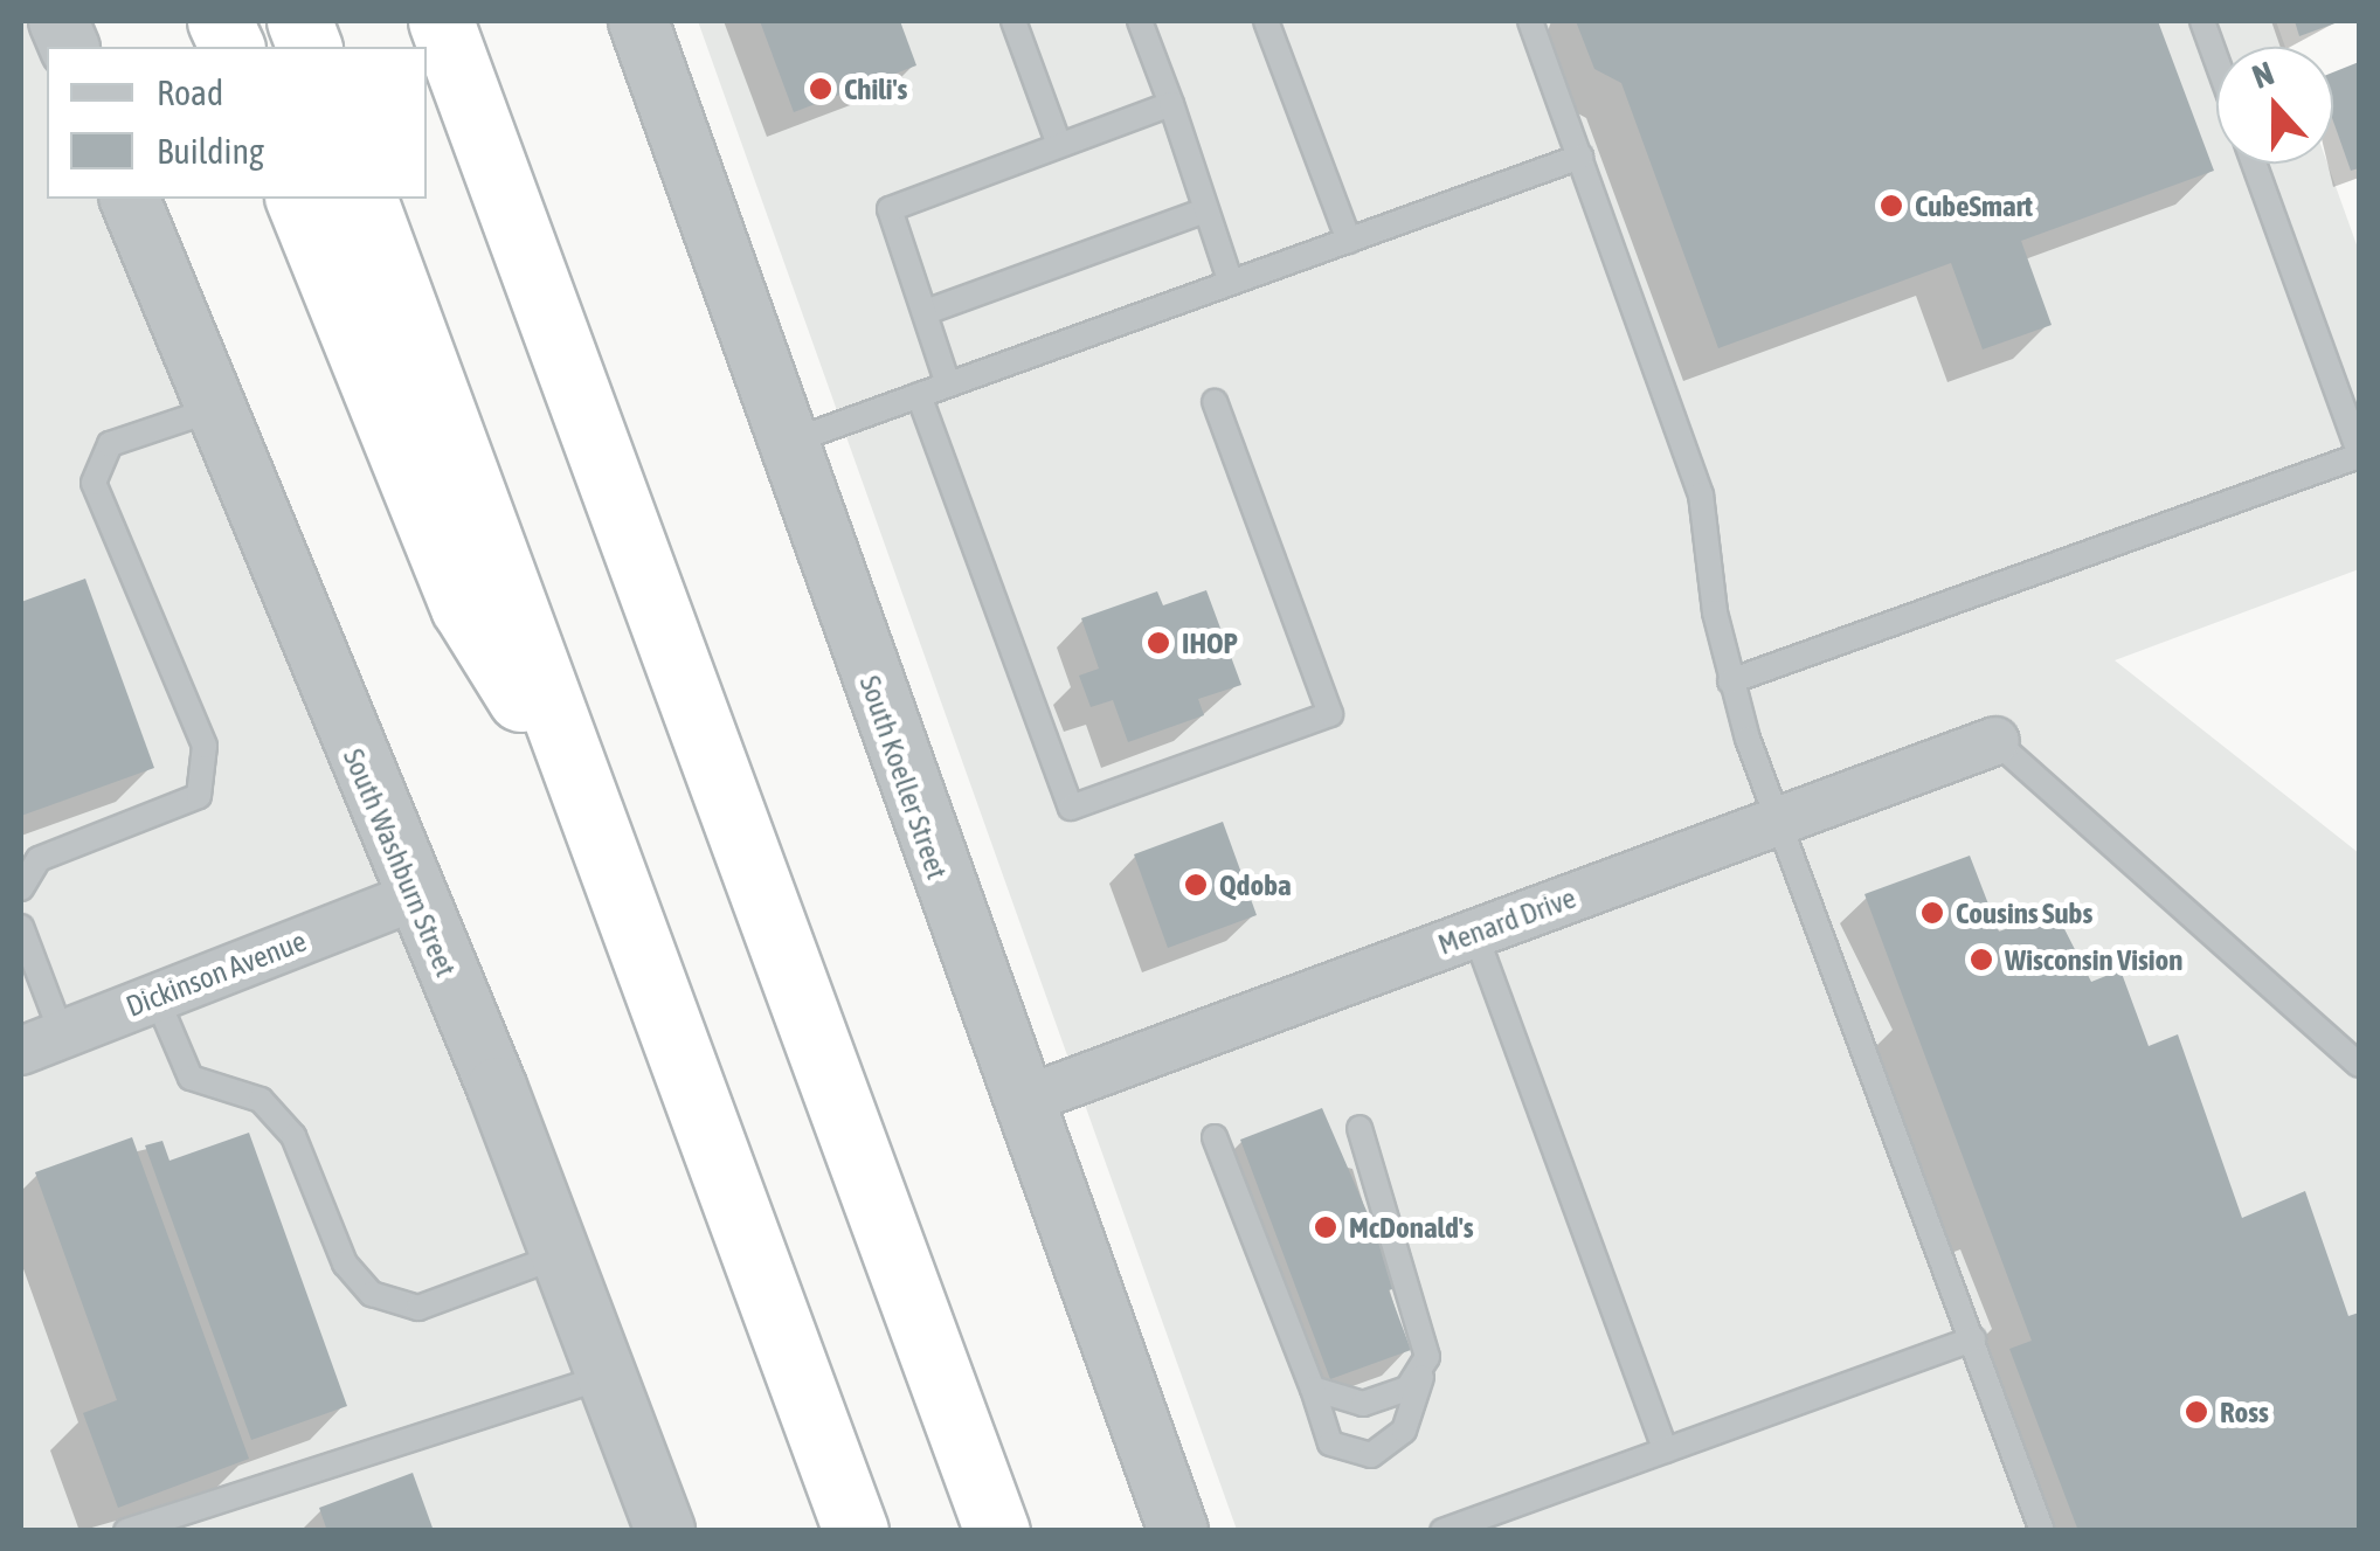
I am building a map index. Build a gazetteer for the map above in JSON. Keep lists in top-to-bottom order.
{
  "streets": {
    "street": [
      "South Koeller Street",
      "South Washburn Street",
      "Menard Drive",
      "Dickinson Avenue"
    ]
  },
  "crossings": [
    ["South Koeller Street", "Menard Drive"],
    ["South Washburn Street", "Dickinson Avenue"]
  ],
  "places": [
    "Chili's",
    "CubeSmart",
    "IHOP",
    "Qdoba",
    "Cousins Subs",
    "Wisconsin Vision",
    "McDonald's",
    "Ross"
  ],
  "legend": ["Road", "Building"],
  "north": "top"
}
